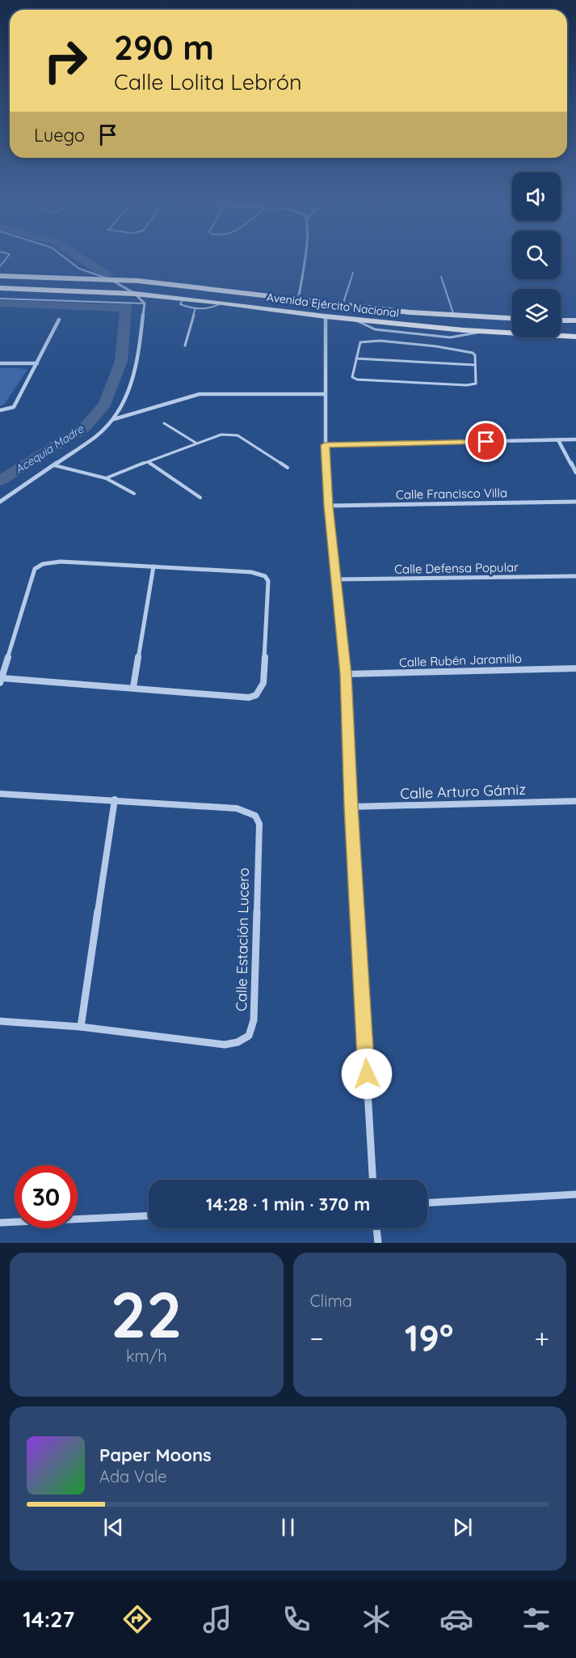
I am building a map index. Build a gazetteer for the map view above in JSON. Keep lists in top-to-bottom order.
{
  "streets": {
    "main road": ["Avenida Ejército Nacional"],
    "street": [
      "Calle Francisco Villa",
      "Calle Defensa Popular",
      "Calle Rubén Jaramillo",
      "Calle Arturo Gámiz",
      "Calle Estación Lucero"
    ]
  },
  "water": ["Acequia Madre"],
  "page": {
    "turn": ["290 m", "Calle Lolita Lebrón"],
    "then": "Luego",
    "limit": "30",
    "trip": "14:28 · 1 min · 370 m",
    "tile": [
      ["22", "km/h"],
      "Clima"
    ],
    "heat": ["−", "19°", "+"],
    "song": ["Paper Moons", "Ada Vale"],
    "tabs": "14:27"
  }
}
